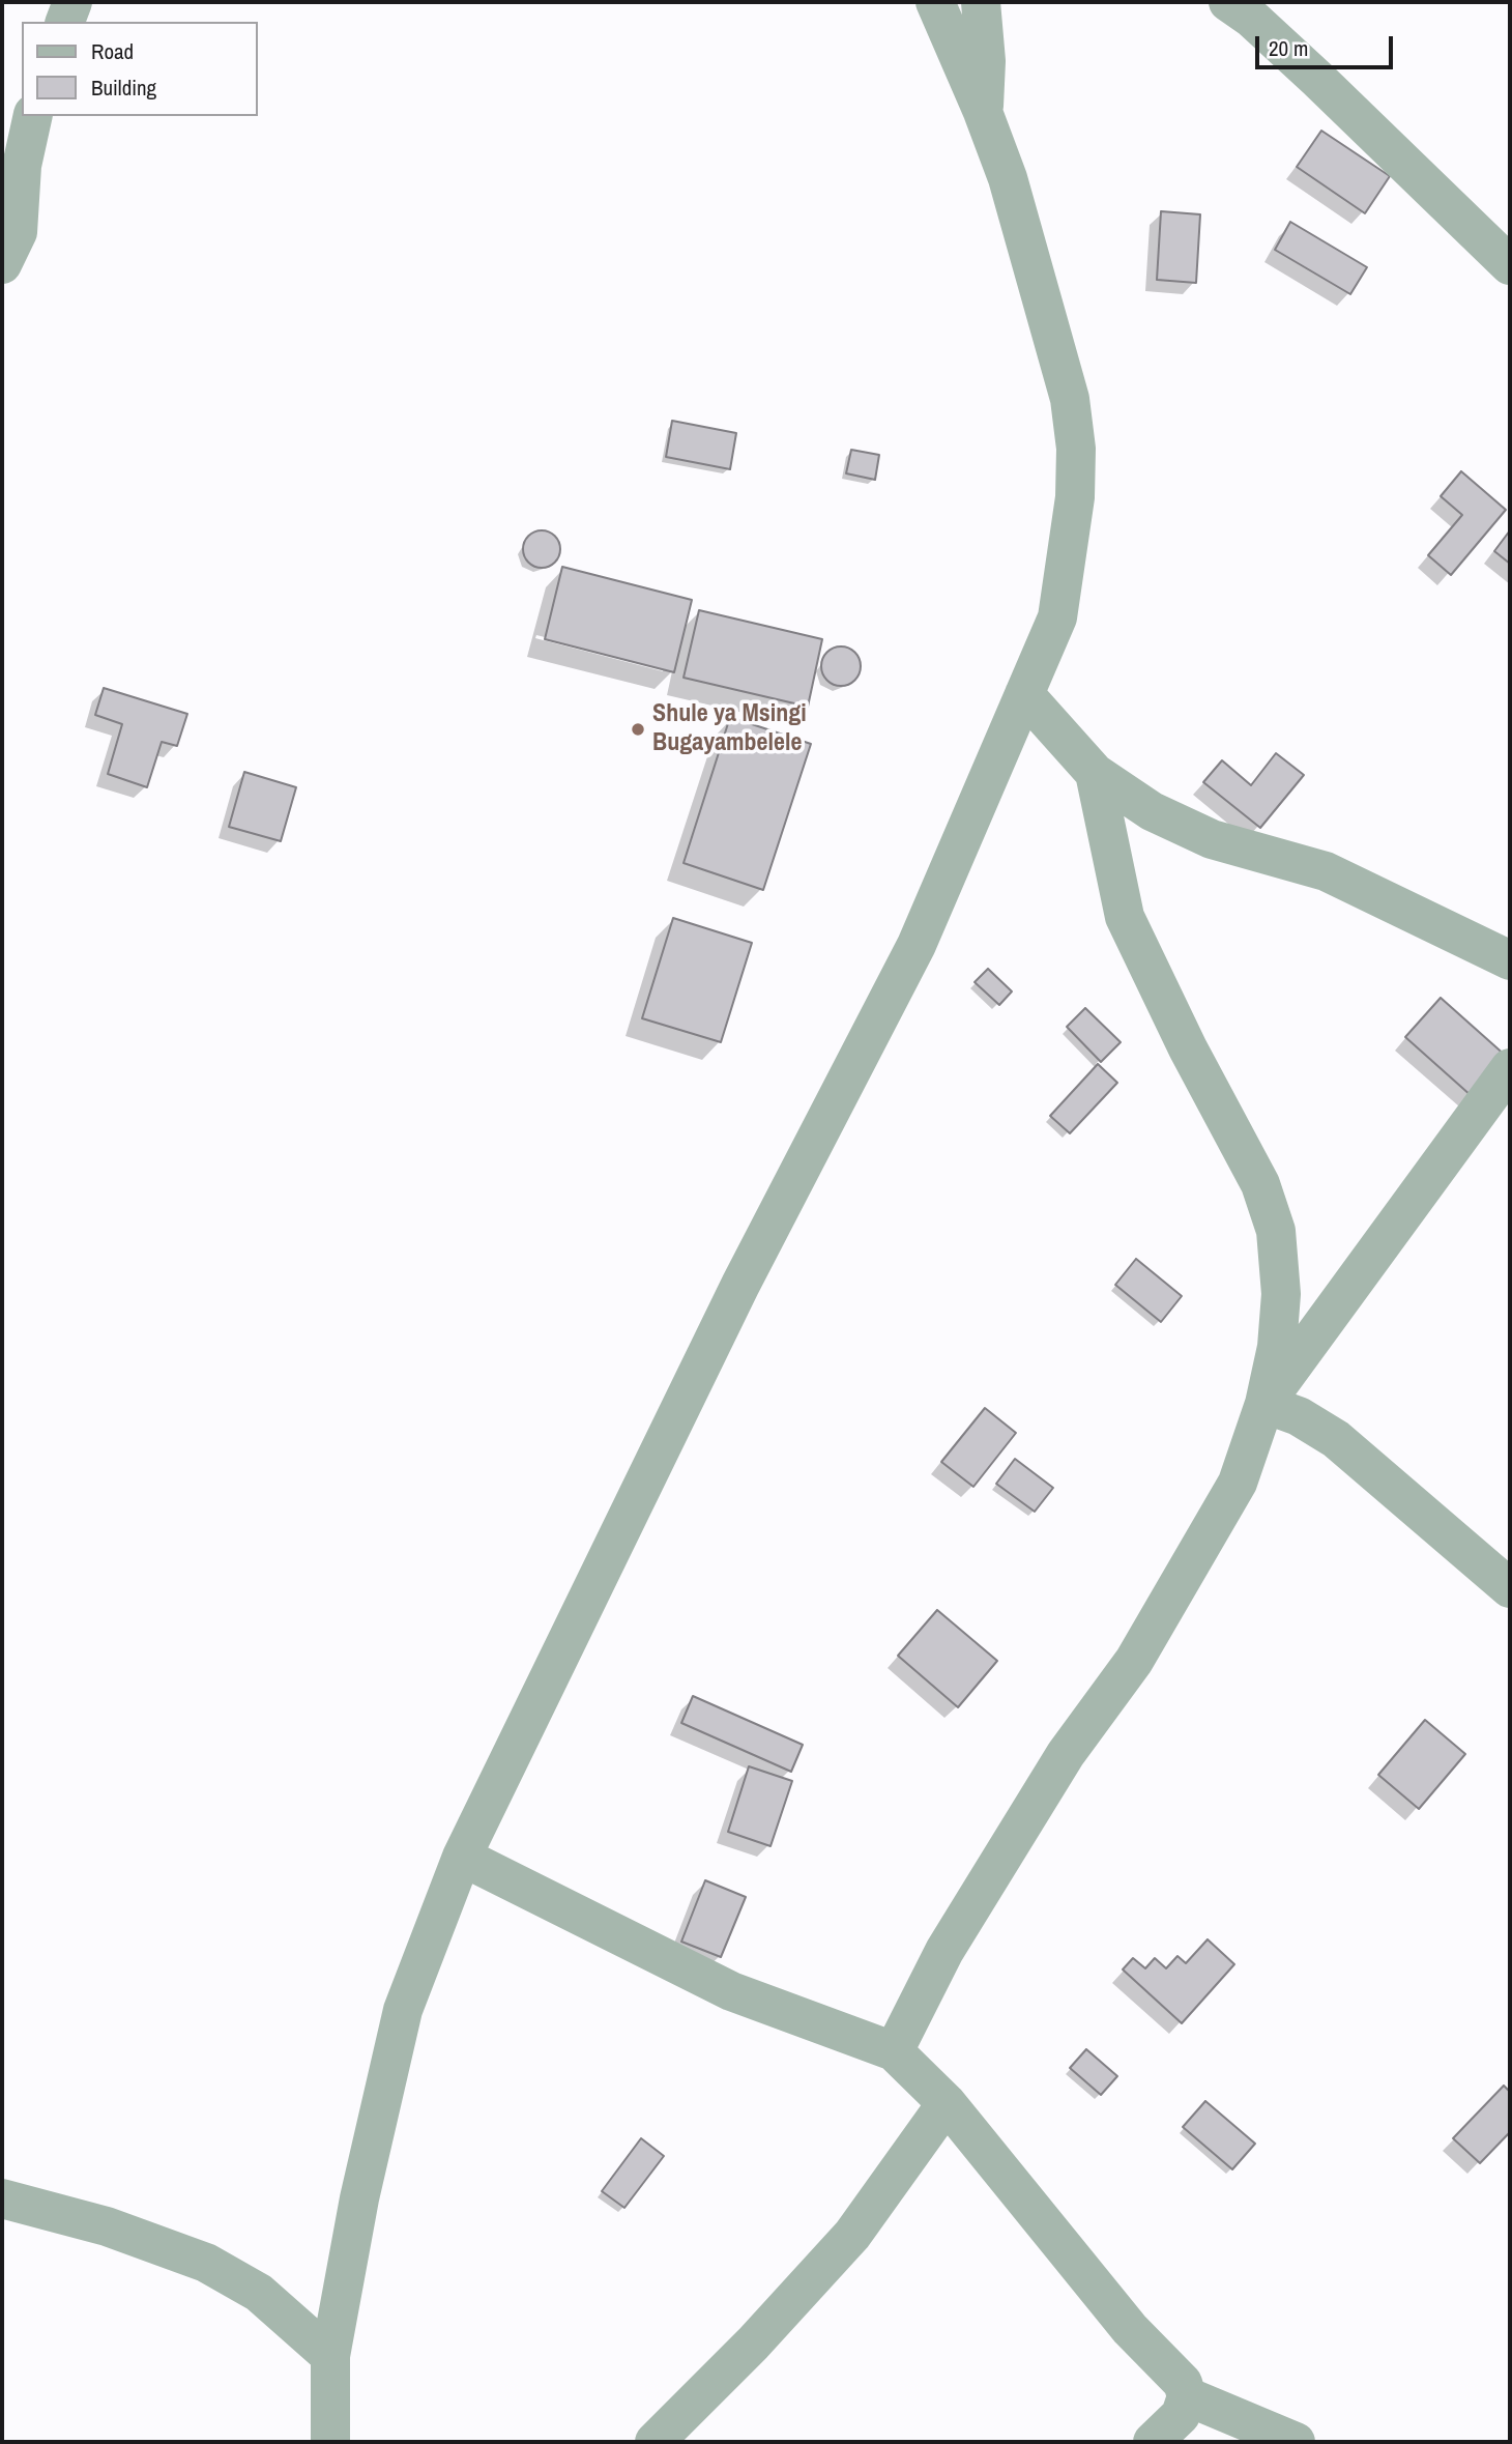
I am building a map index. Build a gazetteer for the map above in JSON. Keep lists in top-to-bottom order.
{
  "places": ["Shule ya Msingi Bugayambelele"],
  "legend": ["Road", "Building"],
  "scale_bar": "20 m"
}
